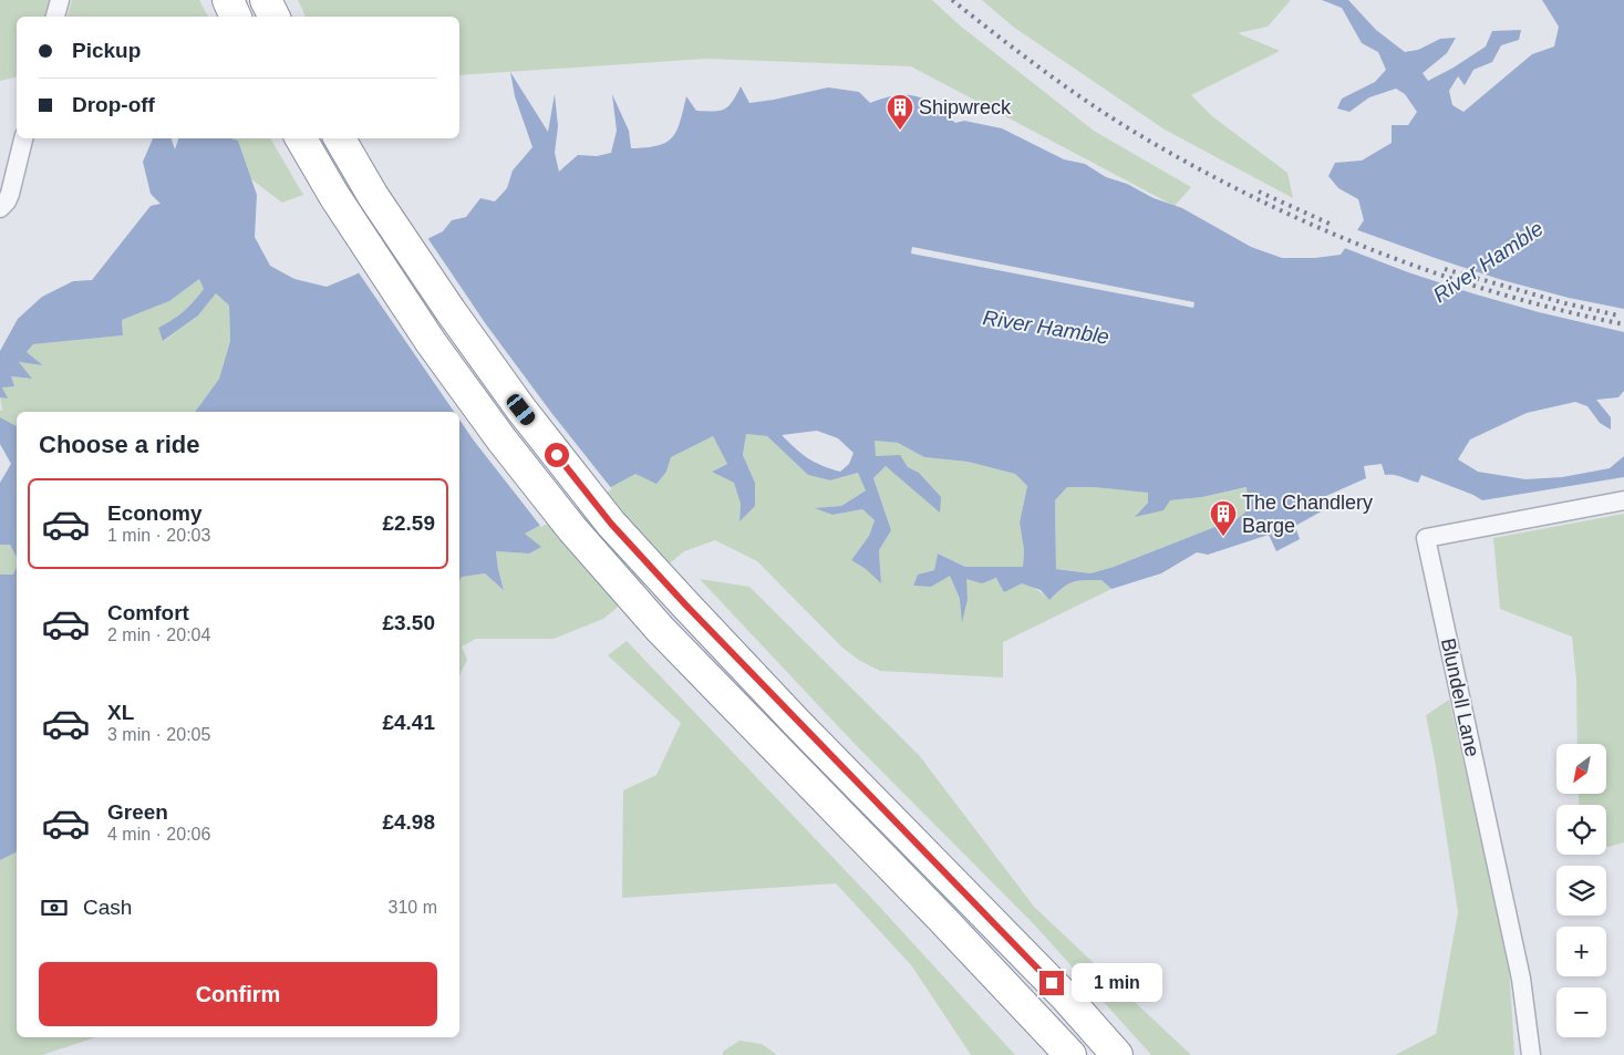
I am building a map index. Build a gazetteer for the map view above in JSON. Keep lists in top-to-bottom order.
{
  "streets": {
    "street": ["Blundell Lane"]
  },
  "water": ["River Hamble"],
  "places": {
    "building": ["Shipwreck", "The Chandlery Barge"]
  },
  "north": "bottom left",
  "page": {
    "banner": ["Pickup", "Drop-off"],
    "heading": "Choose a ride",
    "list": [
      {
        "name": "Economy",
        "note": "1 min · 20:03",
        "value": "£2.59"
      },
      {
        "name": "Comfort",
        "note": "2 min · 20:04",
        "value": "£3.50"
      },
      {
        "name": "XL",
        "note": "3 min · 20:05",
        "value": "£4.41"
      },
      {
        "name": "Green",
        "note": "4 min · 20:06",
        "value": "£4.98"
      }
    ],
    "map_buttons": ["+", "−"],
    "pay": ["Cash", "310 m"],
    "buttons": "Confirm",
    "bubble": "1 min"
  }
}
